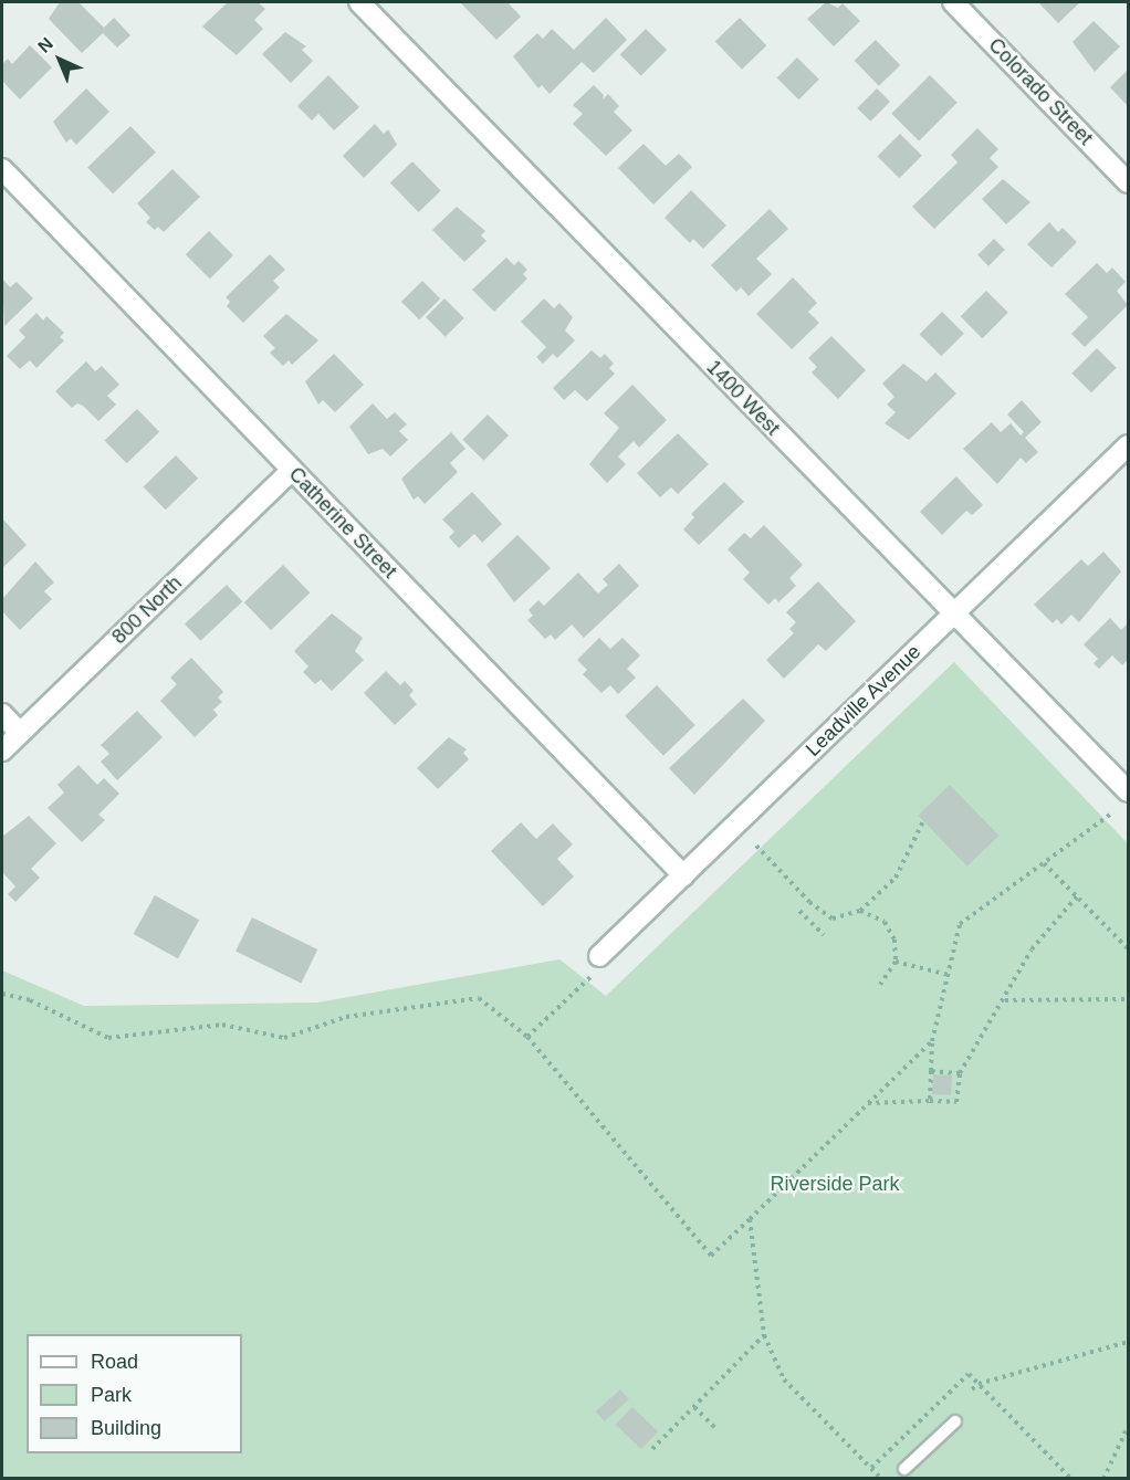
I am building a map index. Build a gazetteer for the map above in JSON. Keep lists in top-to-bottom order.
{
  "streets": {
    "street": [
      "Colorado Street",
      "1400 West",
      "Catherine Street",
      "800 North",
      "Leadville Avenue"
    ]
  },
  "crossings": [
    ["1400 West", "Leadville Avenue"],
    ["Catherine Street", "800 North"],
    ["Catherine Street", "Leadville Avenue"]
  ],
  "parks": ["Riverside Park"],
  "legend": ["Road", "Park", "Building"],
  "north": "top left"
}
